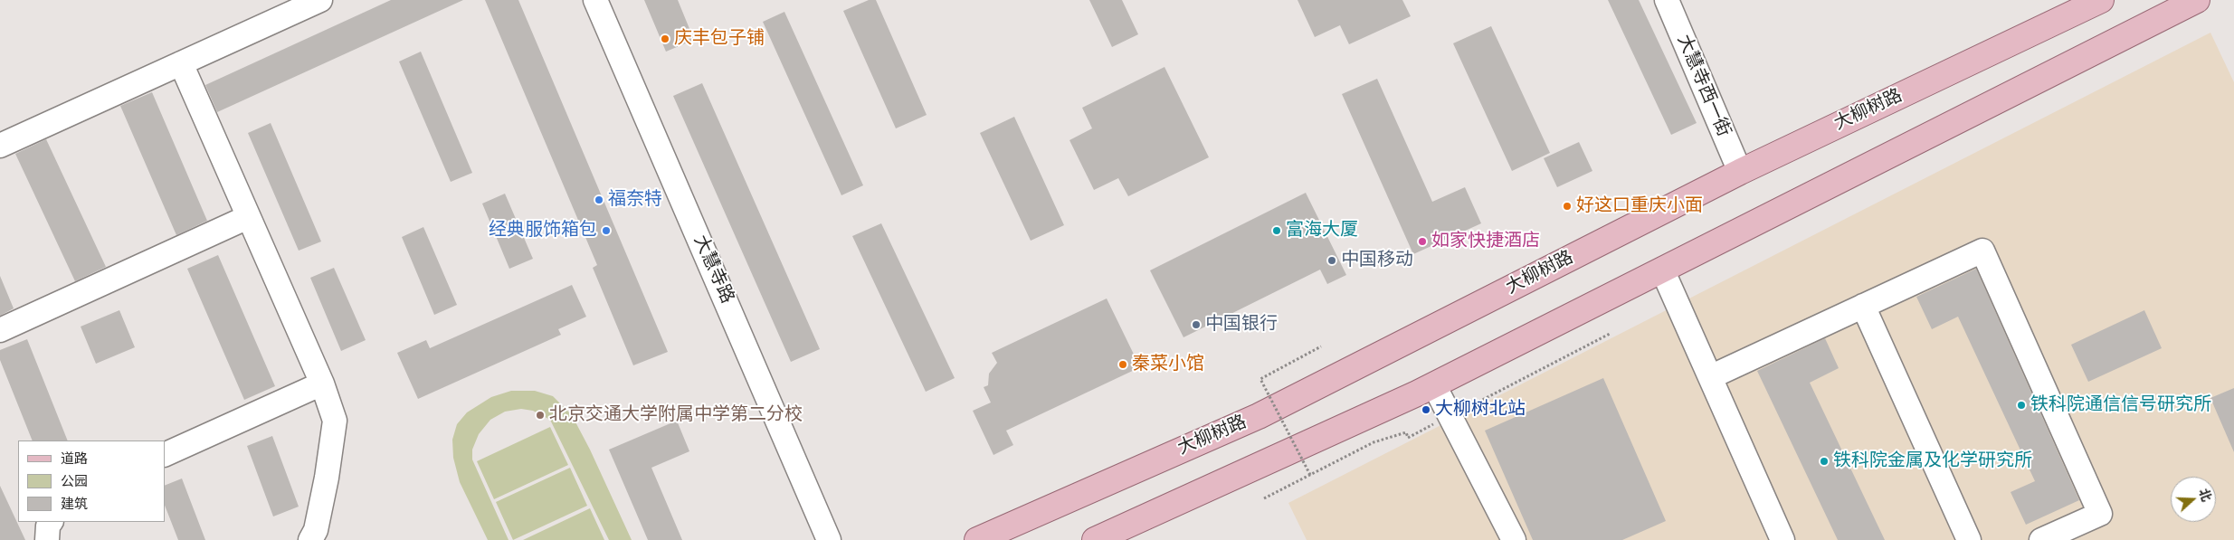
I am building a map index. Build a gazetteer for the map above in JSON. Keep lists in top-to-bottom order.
{
  "streets": {
    "main road": ["大柳树路"],
    "street": ["大慧寺西一街", "大慧寺路"]
  },
  "crossings": [
    ["大慧寺西一街", "大柳树路"]
  ],
  "places": [
    "庆丰包子铺",
    "福奈特",
    "好这口重庆小面",
    "经典服饰箱包",
    "富海大厦",
    "如家快捷酒店",
    "中国移动",
    "中国银行",
    "秦菜小馆",
    "铁科院通信信号研究所",
    "大柳树北站",
    "北京交通大学附属中学第二分校",
    "铁科院金属及化学研究所"
  ],
  "legend": ["道路", "公园", "建筑"],
  "north": "right"
}
